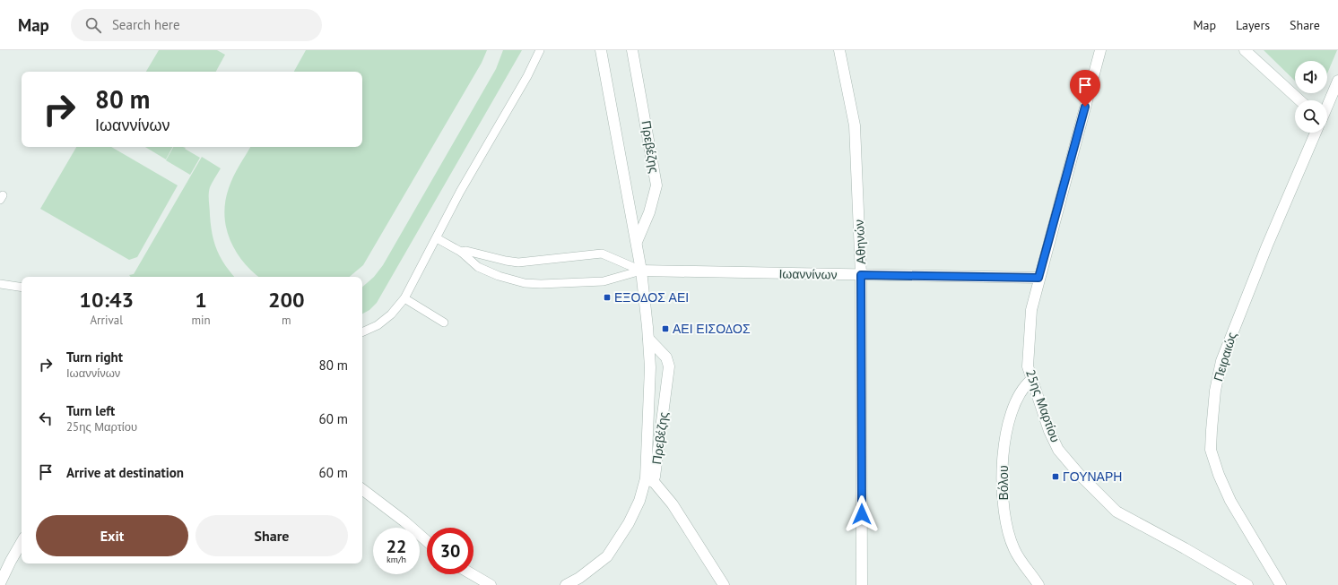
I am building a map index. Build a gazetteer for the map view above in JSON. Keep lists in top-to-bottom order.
{
  "streets": {
    "street": [
      "Πρεβέζης",
      "Αθηνών",
      "Ιωαννίνων",
      "Πειραιώς",
      "25ης Μαρτίου",
      "Βόλου"
    ]
  },
  "crossings": [
    ["Πρεβέζης", "Ιωαννίνων"],
    ["Αθηνών", "Ιωαννίνων"],
    ["Ιωαννίνων", "25ης Μαρτίου"],
    ["25ης Μαρτίου", "Βόλου"]
  ],
  "places": {
    "transit": ["ΕΞΟΔΟΣ ΑΕΙ", "ΑΕΙ ΕΙΣΟΔΟΣ", "ΓΟΥΝΑΡΗ"]
  },
  "page": {
    "header": "Map",
    "search": "Search here",
    "nav": ["Map", "Layers", "Share"],
    "turn": ["80 m", "Ιωαννίνων"],
    "eta": [
      "10:43",
      "Arrival",
      "1",
      "min",
      "200",
      "m"
    ],
    "list": [
      {
        "name": "Turn right",
        "note": "Ιωαννίνων",
        "value": "80 m"
      },
      {
        "name": "Turn left",
        "note": "25ης Μαρτίου",
        "value": "60 m"
      },
      {
        "name": "Arrive at destination",
        "value": "60 m"
      }
    ],
    "buttons": ["Exit", "Share"],
    "speed": "22 km/h",
    "limit": "30"
  }
}
